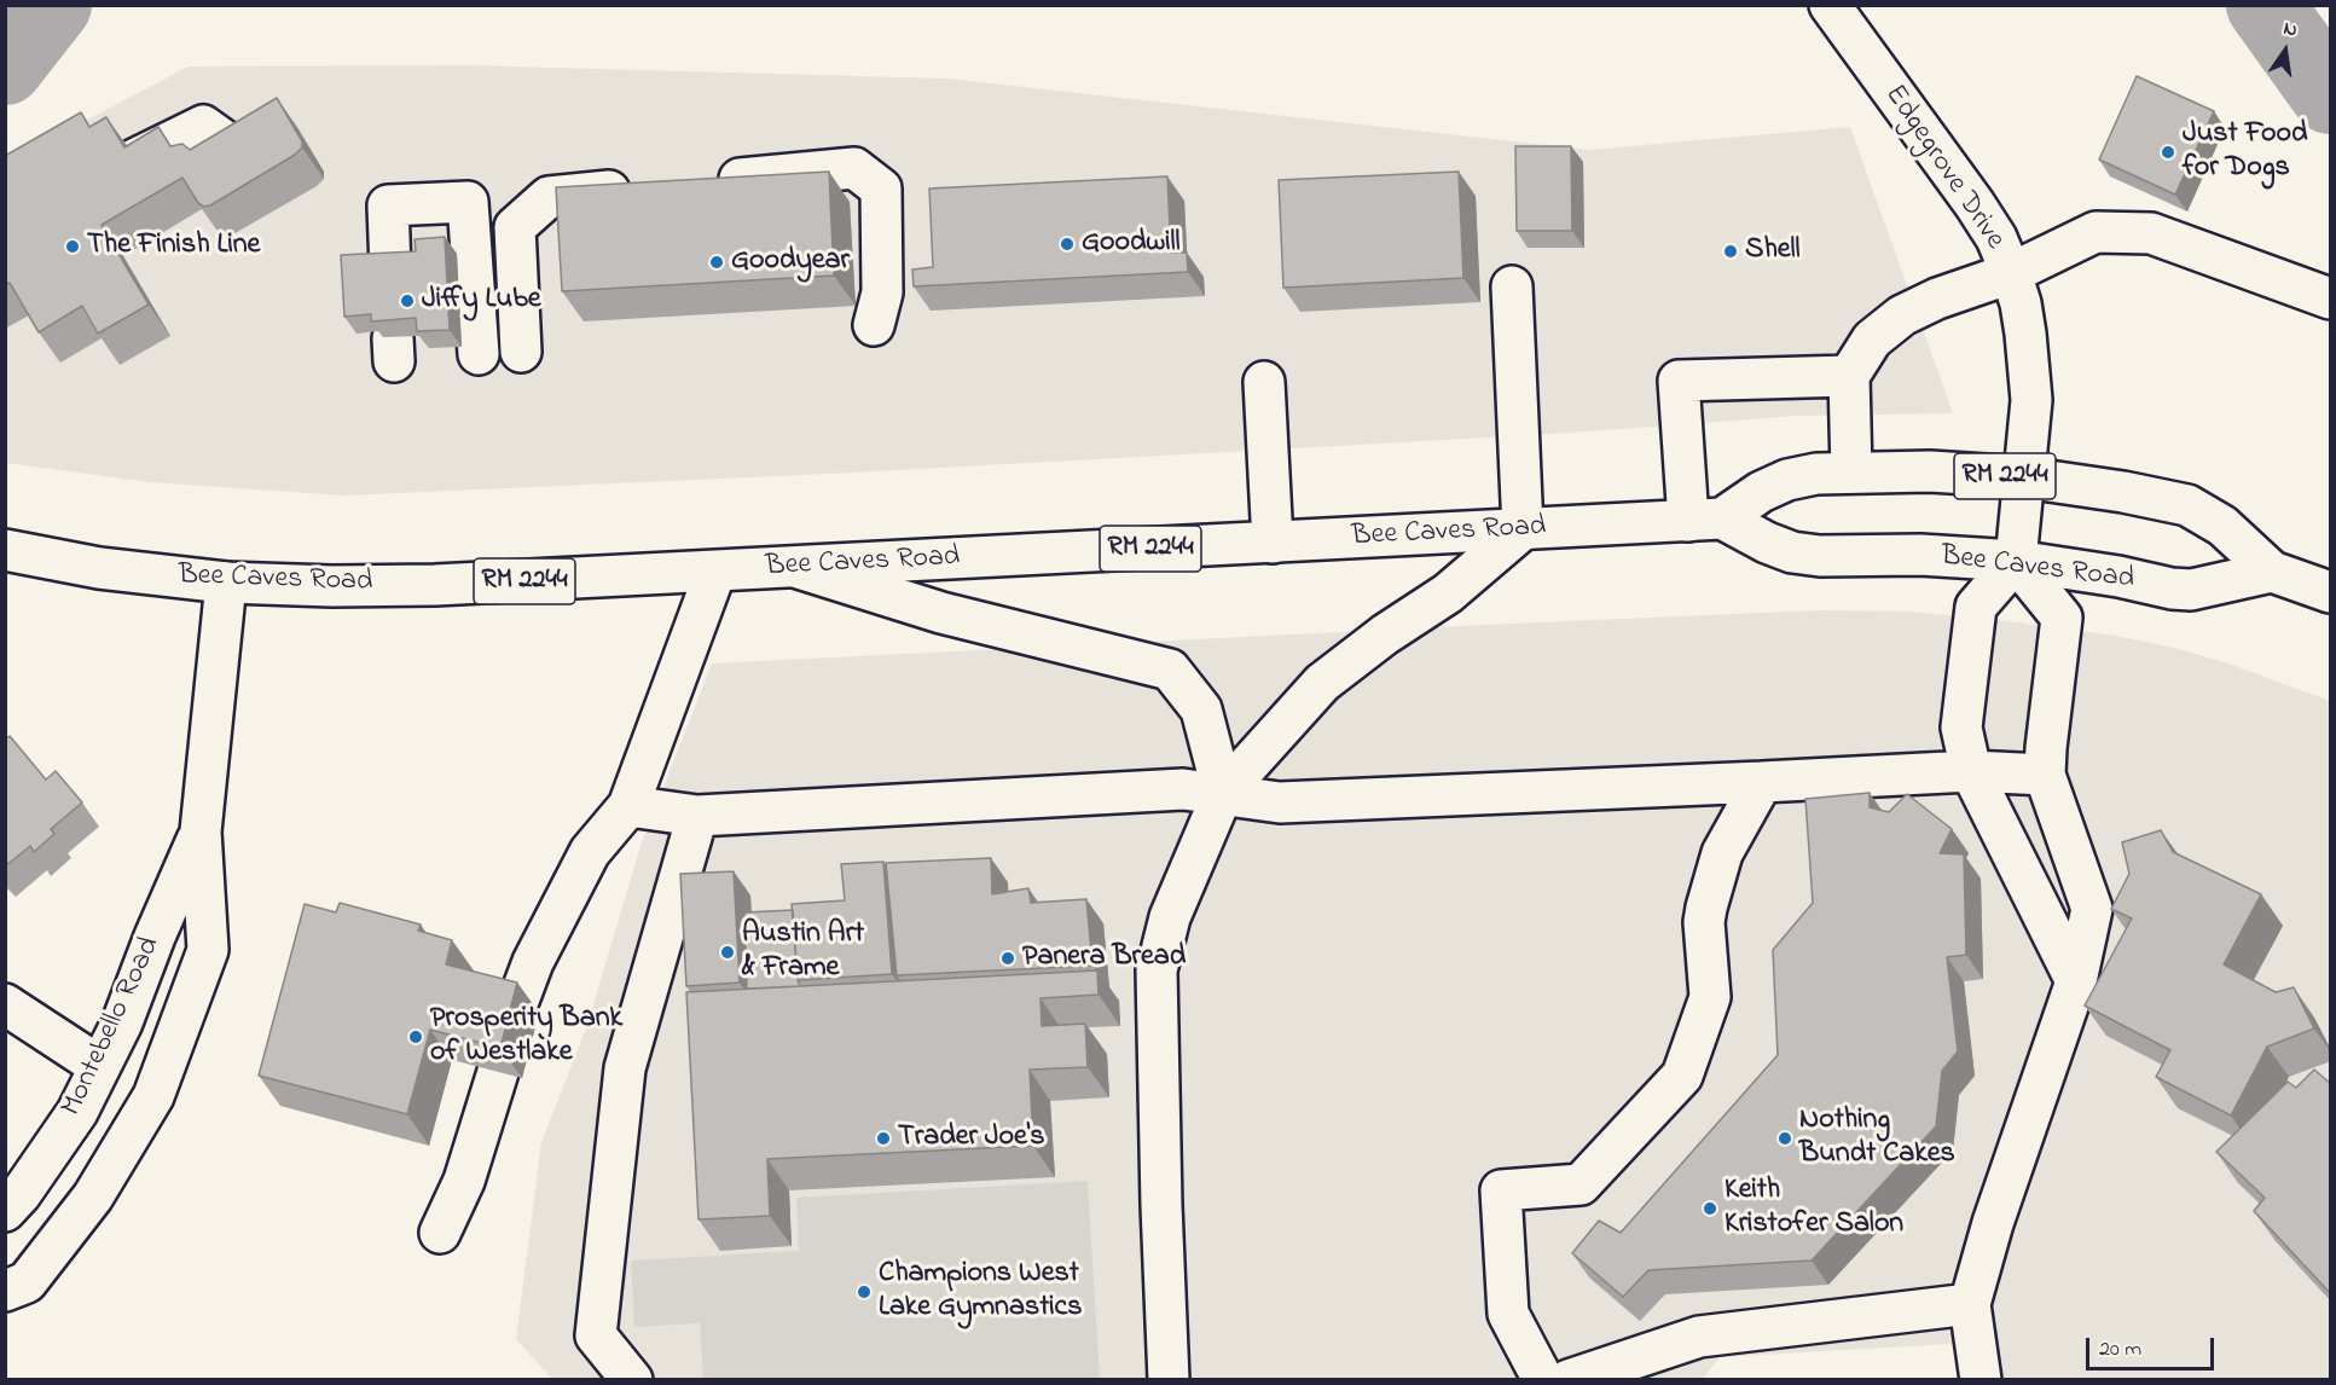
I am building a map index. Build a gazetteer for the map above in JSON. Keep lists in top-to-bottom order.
{
  "streets": {
    "main road": [
      "Edgegrove Drive",
      "RM 2244",
      "Bee Caves Road",
      "Montebello Road"
    ]
  },
  "crossings": [
    ["Edgegrove Drive", "RM 2244"],
    ["Edgegrove Drive", "Bee Caves Road"],
    ["RM 2244", "Bee Caves Road"],
    ["Bee Caves Road", "Montebello Road"]
  ],
  "places": [
    "Just Food for Dogs",
    "Goodwill",
    "The Finish Line",
    "Shell",
    "Goodyear",
    "Jiffy Lube",
    "Austin Art & Frame",
    "Panera Bread",
    "Prosperity Bank of Westlake",
    "Trader Joe's",
    "Nothing Bundt Cakes",
    "Keith Kristofer Salon",
    "Champions West Lake Gymnastics"
  ],
  "scale_bar": "20 m",
  "north": "top"
}
